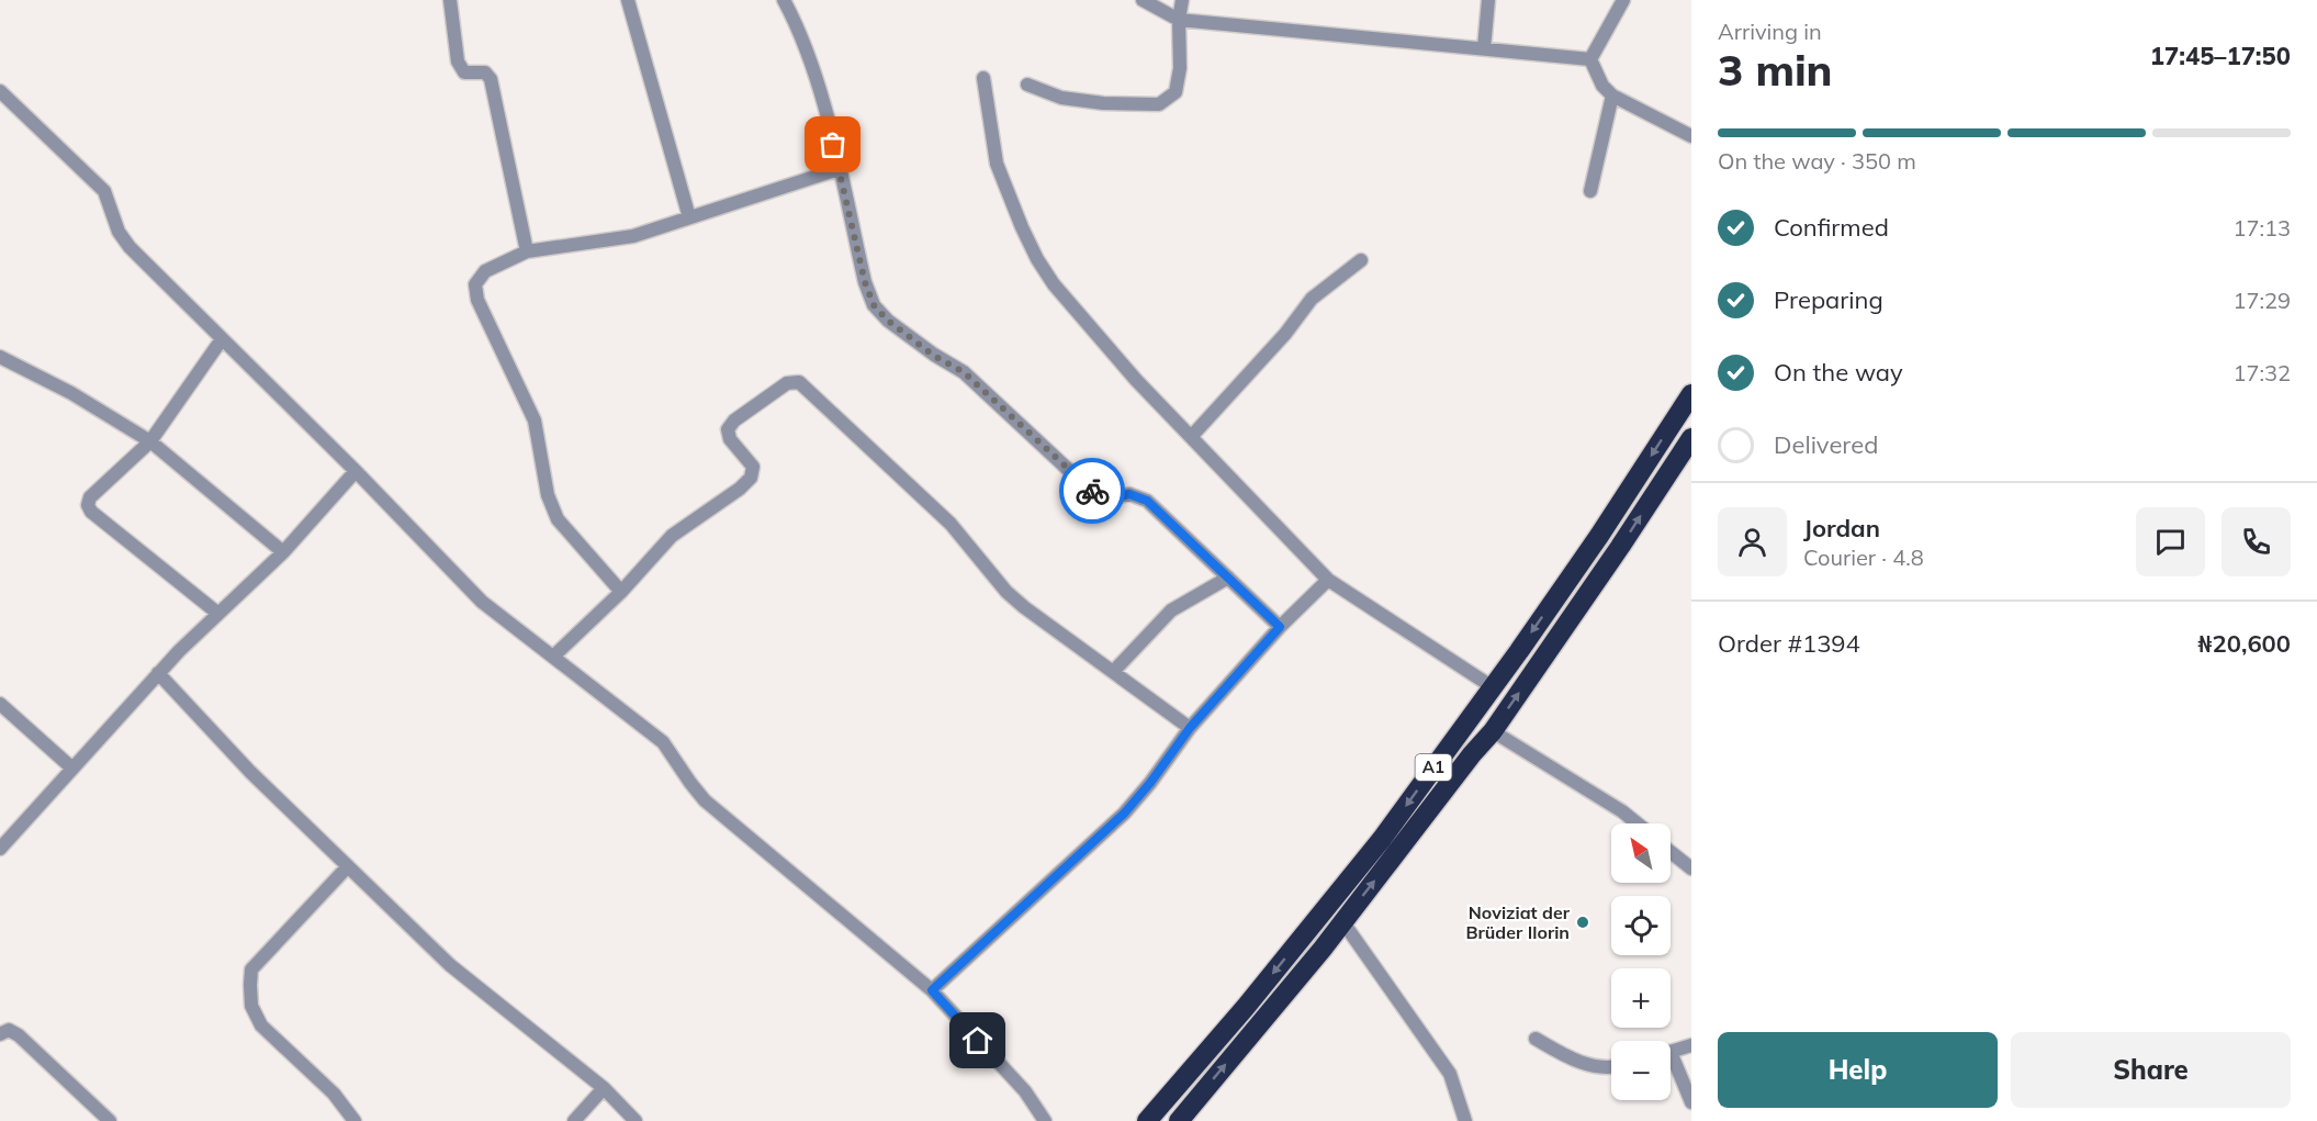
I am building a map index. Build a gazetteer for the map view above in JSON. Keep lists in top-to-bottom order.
{
  "streets": {
    "highway": ["A1"]
  },
  "places": ["Noviziat der Brüder Ilorin"],
  "north": "top left",
  "page": {
    "heading": ["3 min", "Arriving in", "17:45–17:50"],
    "panel": [
      "Jordan",
      "Courier · 4.8",
      "Order #1394",
      "₦20,600"
    ],
    "bar": "On the way · 350 m",
    "list": [
      ["Confirmed", "17:13"],
      ["Preparing", "17:29"],
      ["On the way", "17:32"],
      "Delivered"
    ],
    "map_buttons": ["+", "−"],
    "buttons": ["Help", "Share"]
  }
}
